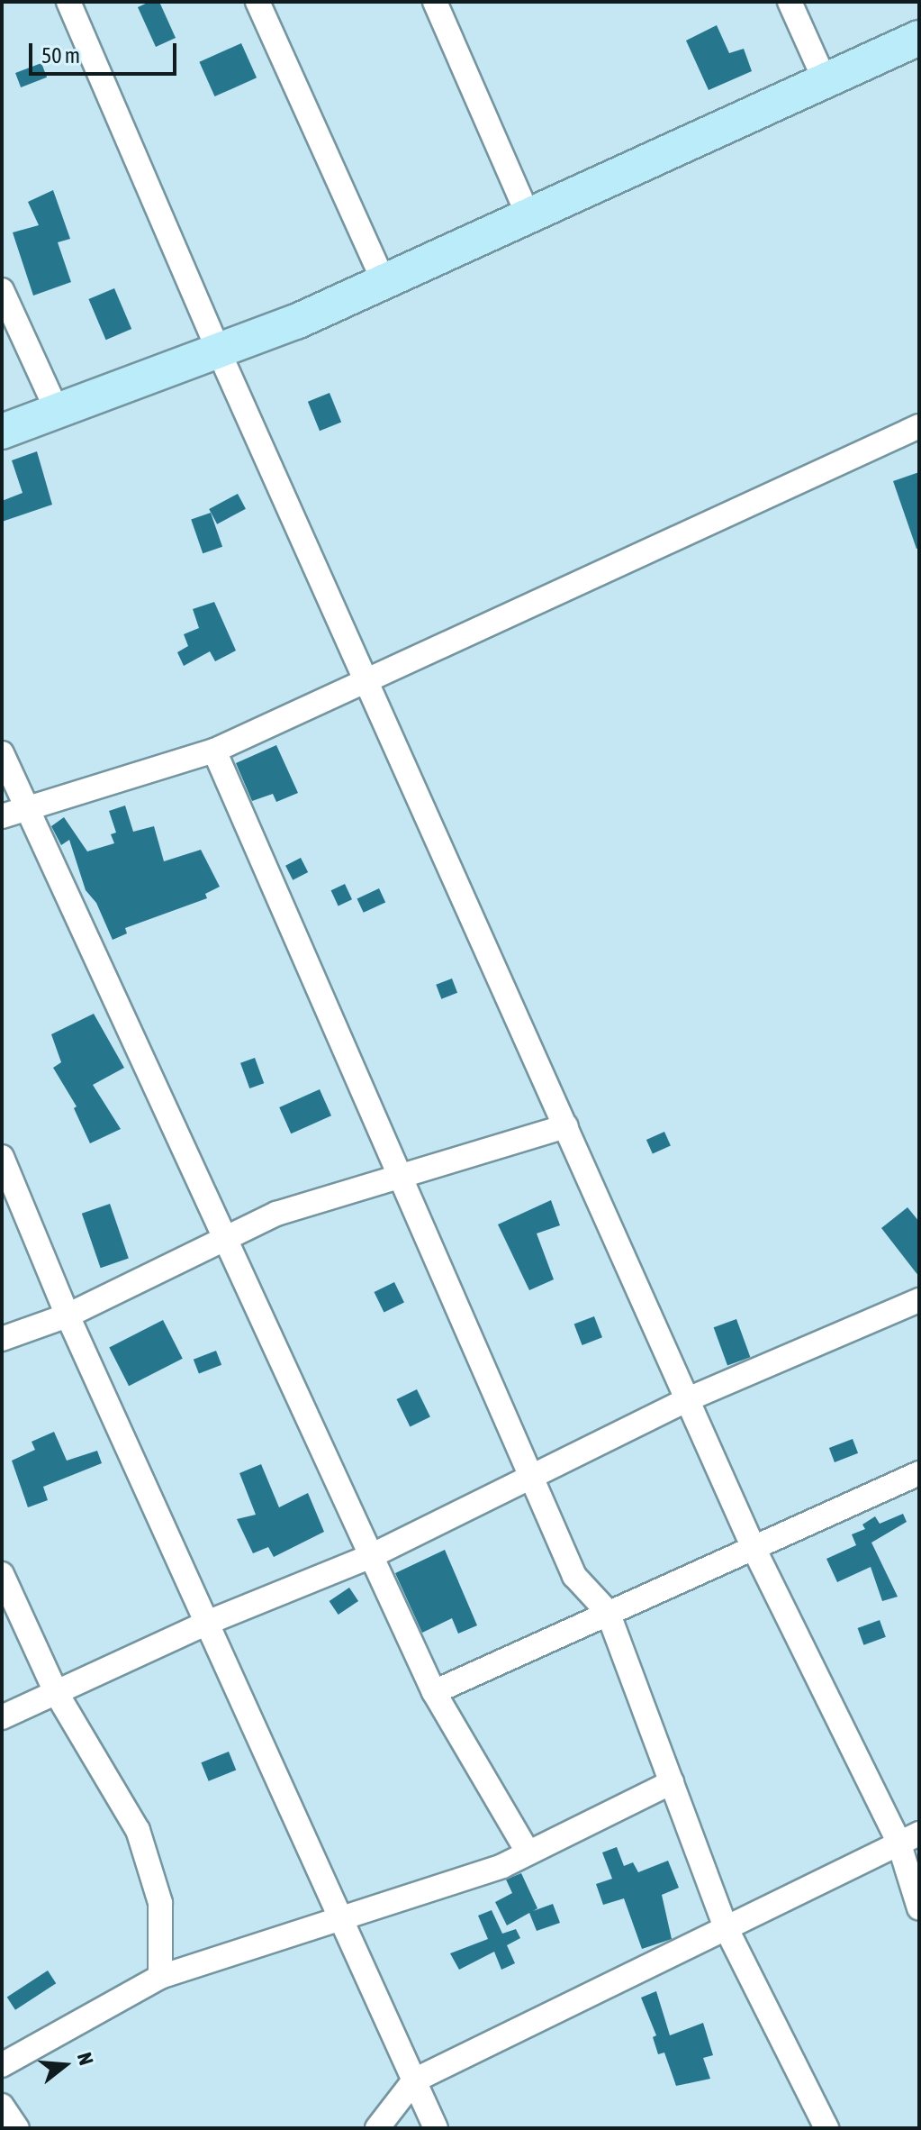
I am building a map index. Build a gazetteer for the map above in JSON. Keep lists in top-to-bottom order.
{
  "scale_bar": "50 m",
  "north": "right"
}
